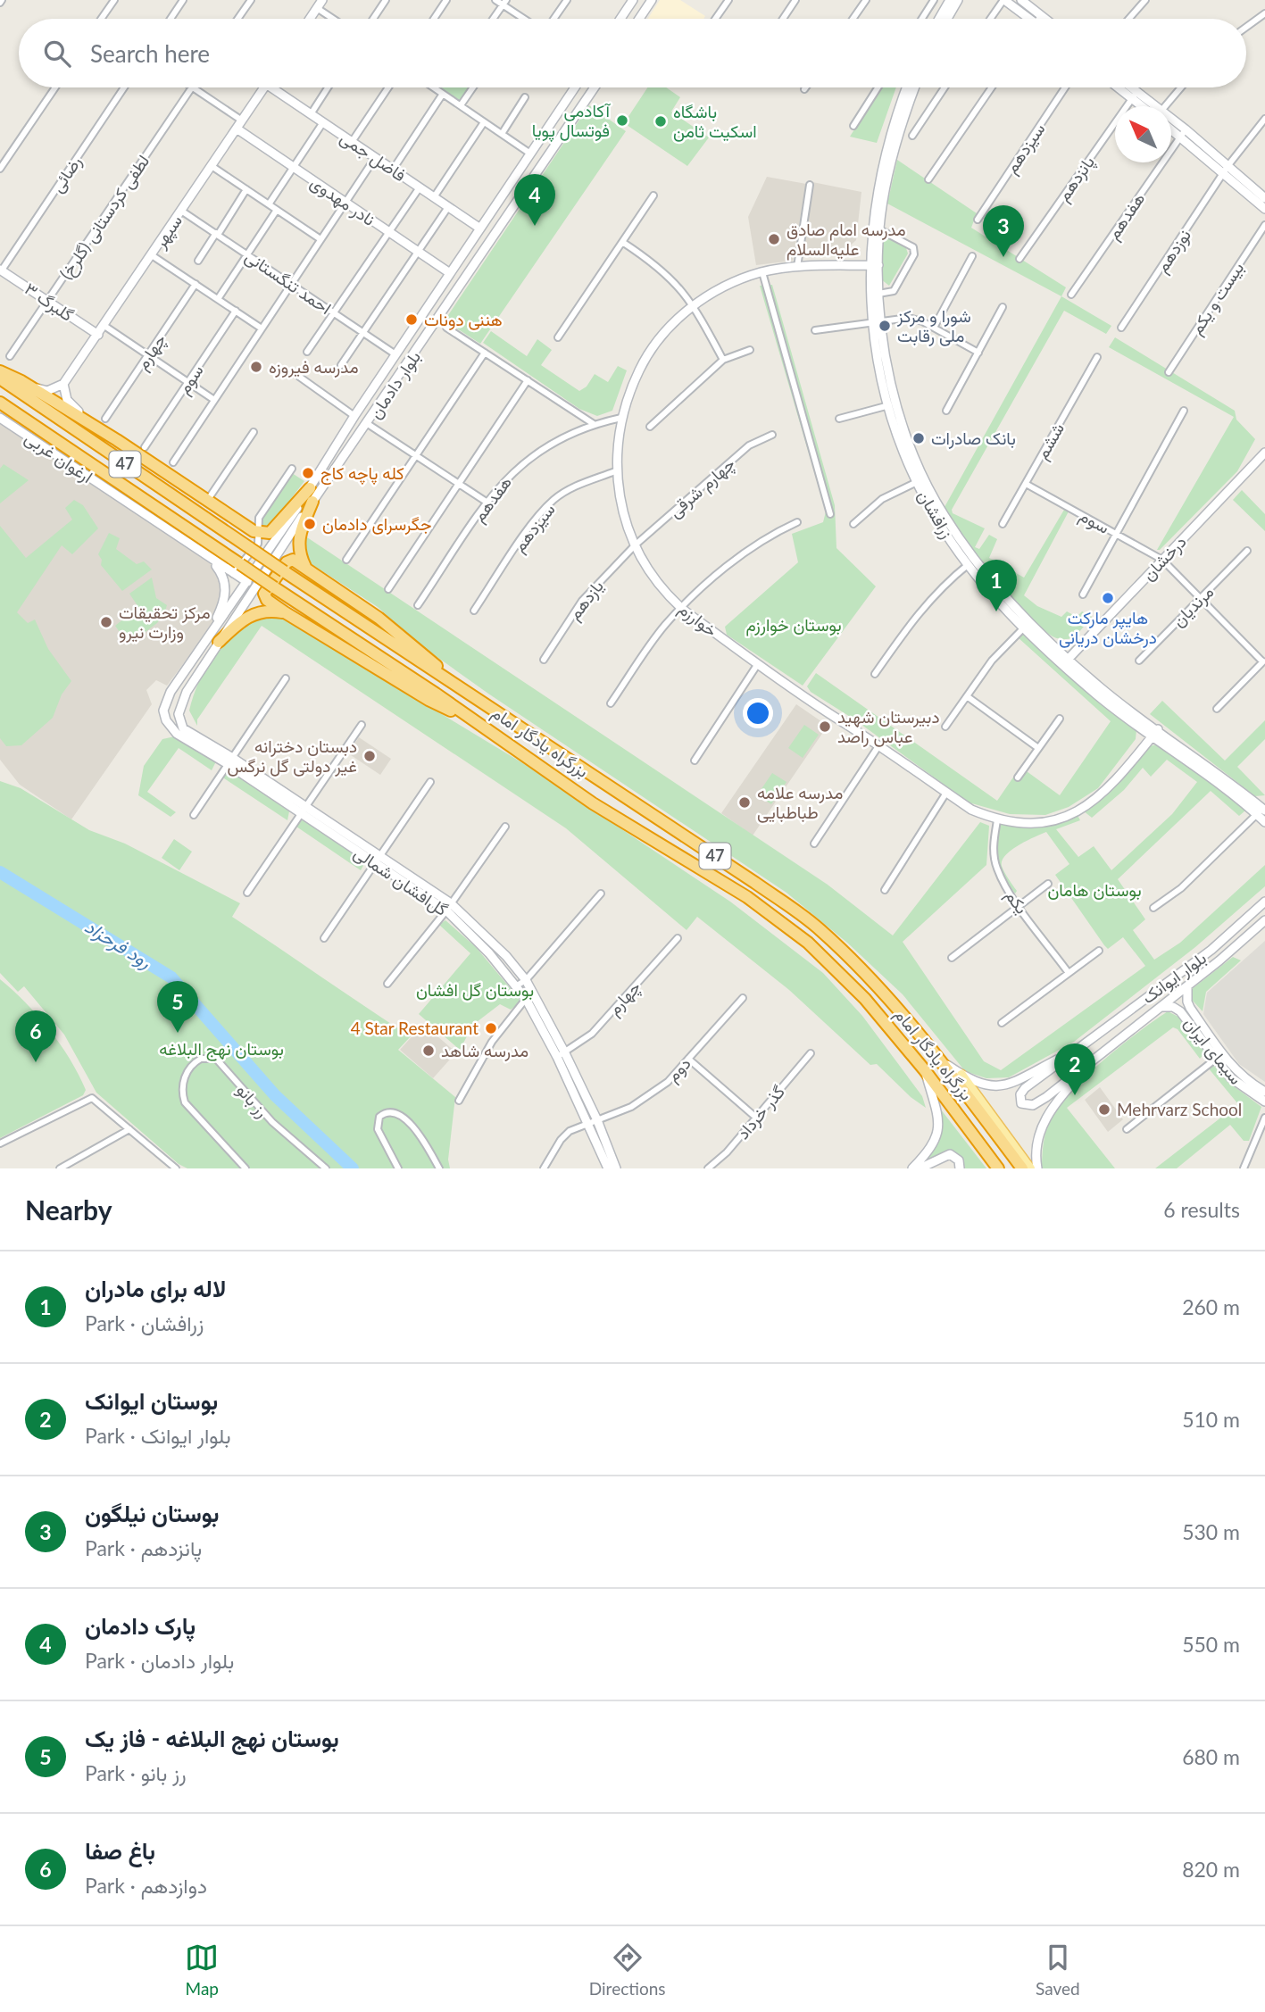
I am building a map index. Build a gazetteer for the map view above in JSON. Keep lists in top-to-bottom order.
{
  "streets": {
    "highway": ["47", "بزرگراه یادگار امام"],
    "street": [
      "سیزدهم",
      "فاضل جمی",
      "رضائی",
      "پانزدهم",
      "نادر مهدوی",
      "هفدهم",
      "لطفی کردستانی (گلرخ)",
      "سپهر",
      "نوزدهم",
      "احمد تنگستانی",
      "بیست و یکم",
      "گلبرگ ۳",
      "چهارم",
      "سوم",
      "بلوار دادمان",
      "ششم",
      "ارغوان غربی",
      "چهارم شرقی",
      "زرافشان",
      "درخشان",
      "یازدهم",
      "مرنديان",
      "خوارزم",
      "گل‌افشان شمالی",
      "یکم",
      "بلوار ایوانک",
      "سیمای ایران",
      "دوم",
      "رز بانو",
      "گذر خرداد"
    ]
  },
  "crossings": [
    ["سیزدهم", "خوارزم"],
    ["فاضل جمی", "بلوار دادمان"],
    ["رضائی", "گلبرگ ۳"],
    ["نادر مهدوی", "سپهر"],
    ["نادر مهدوی", "بلوار دادمان"],
    ["هفدهم", "خوارزم"],
    ["لطفی کردستانی (گلرخ)", "گلبرگ ۳"],
    ["سپهر", "احمد تنگستانی"],
    ["سپهر", "گلبرگ ۳"],
    ["احمد تنگستانی", "بلوار دادمان"],
    ["چهارم", "گل‌افشان شمالی"],
    ["سوم", "ششم"],
    ["سوم", "درخشان"],
    ["سوم", "مرنديان"],
    ["بلوار دادمان", "ارغوان غربی"],
    ["بلوار دادمان", "گل‌افشان شمالی"],
    ["چهارم شرقی", "یازدهم"],
    ["چهارم شرقی", "خوارزم"],
    ["زرافشان", "درخشان"],
    ["زرافشان", "خوارزم"],
    ["یازدهم", "خوارزم"],
    ["خوارزم", "یکم"],
    ["گل‌افشان شمالی", "دوم"],
    ["بلوار ایوانک", "سیمای ایران"]
  ],
  "water": ["رود فرحزاد"],
  "parks": [
    "بوستان خوارزم",
    "بوستان هامان",
    "بوستان گل افشان",
    "بوستان نهج البلاغه"
  ],
  "places": [
    "آکادمی فوتسال پویا",
    "باشگاه اسکیت ثامن",
    "مدرسه امام صادق علیه‌السلام",
    "هننی دونات",
    "شورا و مرکز ملی رقابت",
    "مدرسه فیروزه",
    "بانک صادرات",
    "کله پاچه کاج",
    "جگرسرای دادمان",
    "هایپر مارکت درخشان دریانی",
    "مرکز تحقیقات وزارت نیرو",
    "دبیرستان شهید عباس راصد",
    "دبستان دخترانه غیر دولتی گل نرگس",
    "مدرسه علامه طباطبایی",
    "4 Star Restaurant",
    "مدرسه شاهد",
    "Mehrvarz School"
  ],
  "north": "top left",
  "page": {
    "search": "Search here",
    "pins": [
      "4",
      "3",
      "1",
      "5",
      "6",
      "2"
    ],
    "heading": ["Nearby", "6 results"],
    "list": [
      {
        "mark": "1",
        "name": "لاله برای مادران",
        "note": "Park · زرافشان",
        "value": "260 m"
      },
      {
        "mark": "2",
        "name": "بوستان ایوانک",
        "note": "Park · بلوار ایوانک",
        "value": "510 m"
      },
      {
        "mark": "3",
        "name": "بوستان نیلگون",
        "note": "Park · پانزدهم",
        "value": "530 m"
      },
      {
        "mark": "4",
        "name": "پارک دادمان",
        "note": "Park · بلوار دادمان",
        "value": "550 m"
      },
      {
        "mark": "5",
        "name": "بوستان نهج البلاغه - فاز یک",
        "note": "Park · رز بانو",
        "value": "680 m"
      },
      {
        "mark": "6",
        "name": "باغ صفا",
        "note": "Park · دوازدهم",
        "value": "820 m"
      }
    ],
    "nav": ["Map", "Directions", "Saved"]
  }
}
